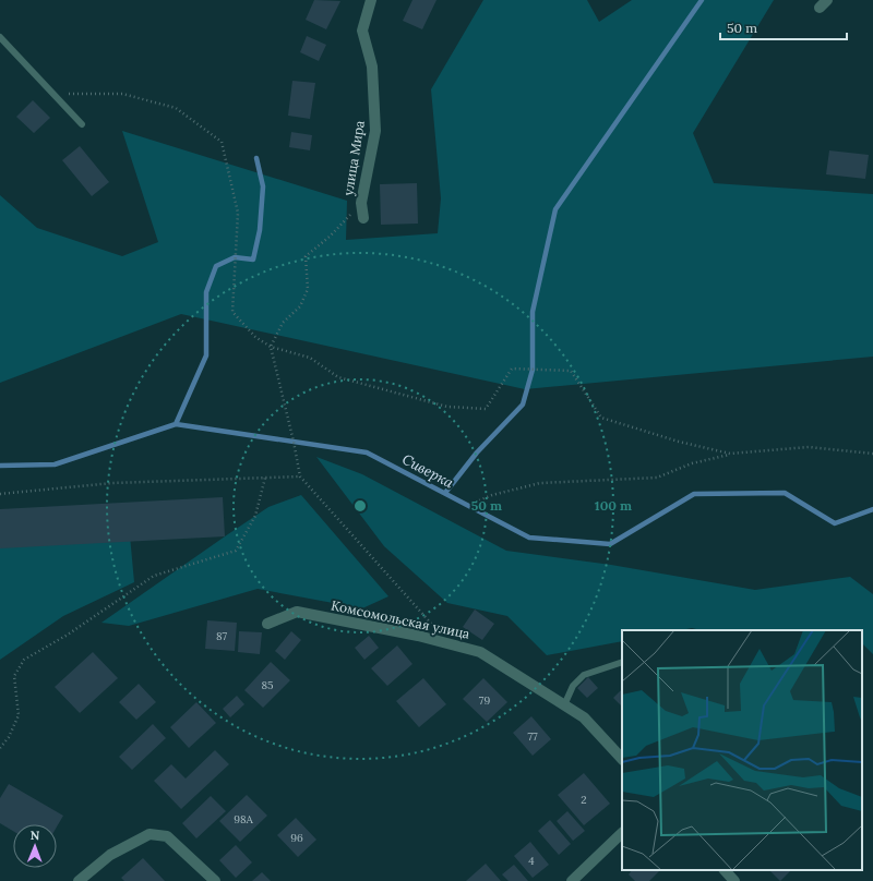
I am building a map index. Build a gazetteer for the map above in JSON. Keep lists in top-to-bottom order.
{
  "streets": {
    "street": ["улица Мира", "Комсомольская улица"]
  },
  "water": ["Сиверка"],
  "house_numbers": [
    "87",
    "85",
    "79",
    "77",
    "2",
    "98А",
    "96",
    "4"
  ],
  "scale_bar": "50 m",
  "north": "top",
  "rings": ["50 m", "100 m"]
}
